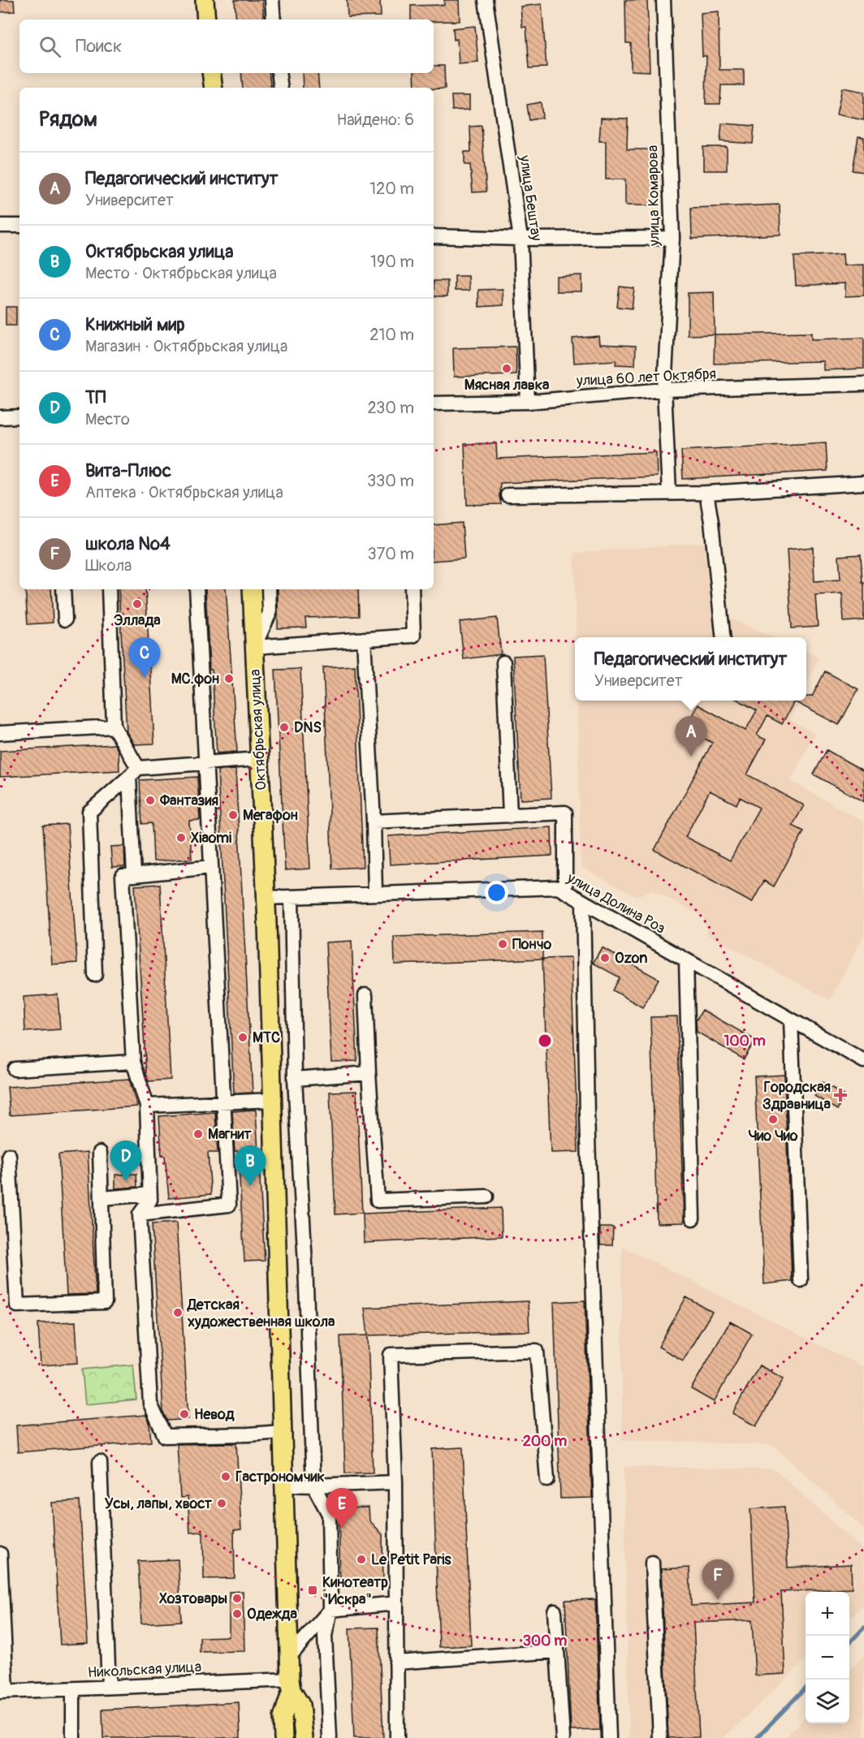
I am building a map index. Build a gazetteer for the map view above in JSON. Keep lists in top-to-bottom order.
{
  "streets": {
    "main road": ["Октябрьская улица"],
    "street": [
      "улица Комарова",
      "улица Бештау",
      "улица 60 лет Октября",
      "улица Долина Роз",
      "Никольская улица"
    ]
  },
  "crossings": [
    ["улица Комарова", "улица 60 лет Октября"],
    ["улица Бештау", "улица 60 лет Октября"],
    ["Октябрьская улица", "улица Долина Роз"],
    ["Октябрьская улица", "Никольская улица"]
  ],
  "places": {
    "other": [
      "Мясная лавка",
      "Эллада",
      "МС.фон",
      "DNS",
      "Фантазия",
      "Мегафон",
      "Xiaomi",
      "Пончо",
      "Ozon",
      "МТС",
      "Чио Чио",
      "Магнит",
      "Детская художественная школа",
      "Невод",
      "Гастрономчик",
      "Усы, лапы, хвост",
      "Le Petit Paris",
      "Хозтовары",
      "Одежда"
    ],
    "health": ["Городская Здравница"],
    "transit": ["Кинотеатр \"Искра\""]
  },
  "page": {
    "search": "Поиск",
    "heading": ["Рядом", "Найдено: 6"],
    "list": [
      {
        "mark": "A",
        "name": "Педагогический институт",
        "note": "Университет",
        "value": "120 m"
      },
      {
        "mark": "B",
        "name": "Октябрьская улица",
        "note": "Место · Октябрьская улица",
        "value": "190 m"
      },
      {
        "mark": "C",
        "name": "Книжный мир",
        "note": "Магазин · Октябрьская улица",
        "value": "210 m"
      },
      {
        "mark": "D",
        "name": "ТП",
        "note": "Место",
        "value": "230 m"
      },
      {
        "mark": "E",
        "name": "Вита-Плюс",
        "note": "Аптека · Октябрьская улица",
        "value": "330 m"
      },
      {
        "mark": "F",
        "name": "школа №4",
        "note": "Школа",
        "value": "370 m"
      }
    ],
    "popup": ["Педагогический институт", "Университет"],
    "pins": [
      "C",
      "A",
      "D",
      "B",
      "E",
      "F"
    ],
    "map_buttons": ["+", "−"]
  },
  "rings": ["100 m", "200 m", "300 m"]
}
